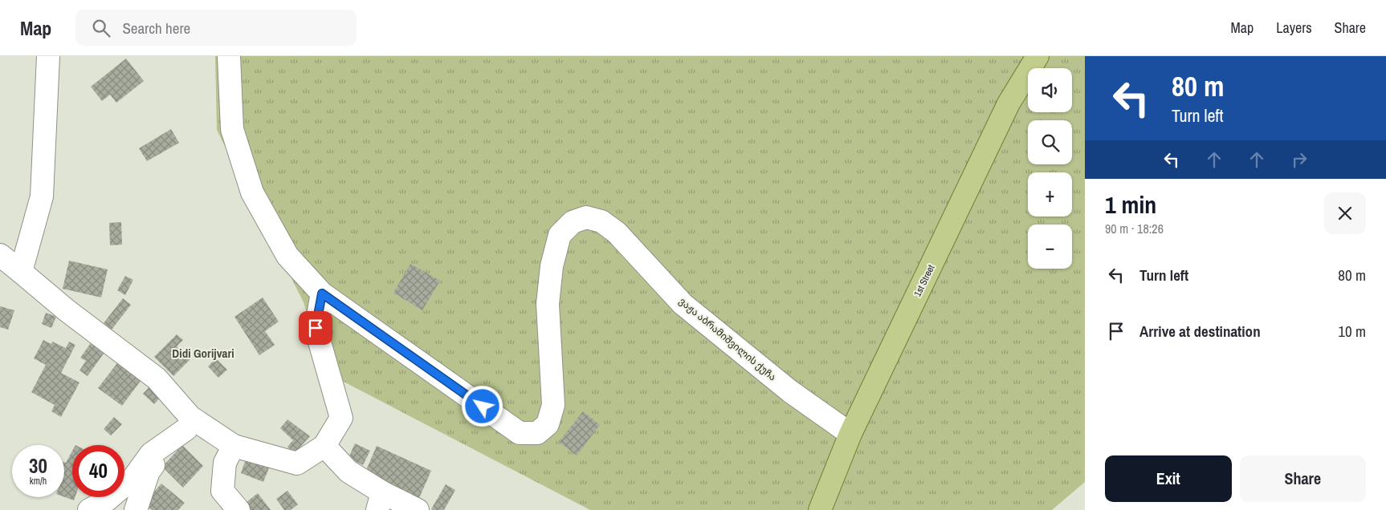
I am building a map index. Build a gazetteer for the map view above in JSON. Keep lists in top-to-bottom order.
{
  "streets": {
    "main road": ["1st Street"],
    "street": ["ვაჟა აბრამიშვილის ქუჩა"]
  },
  "crossings": [
    ["1st Street", "ვაჟა აბრამიშვილის ქუჩა"]
  ],
  "districts": ["Didi Gorijvari"],
  "page": {
    "header": "Map",
    "search": "Search here",
    "nav": ["Map", "Layers", "Share"],
    "turn": ["80 m", "Turn left"],
    "map_buttons": ["+", "−"],
    "heading": ["1 min", "90 m · 18:26"],
    "list": [
      {
        "name": "Turn left",
        "value": "80 m"
      },
      {
        "name": "Arrive at destination",
        "value": "10 m"
      }
    ],
    "speed": "30 km/h",
    "limit": "40",
    "buttons": ["Exit", "Share"]
  }
}
